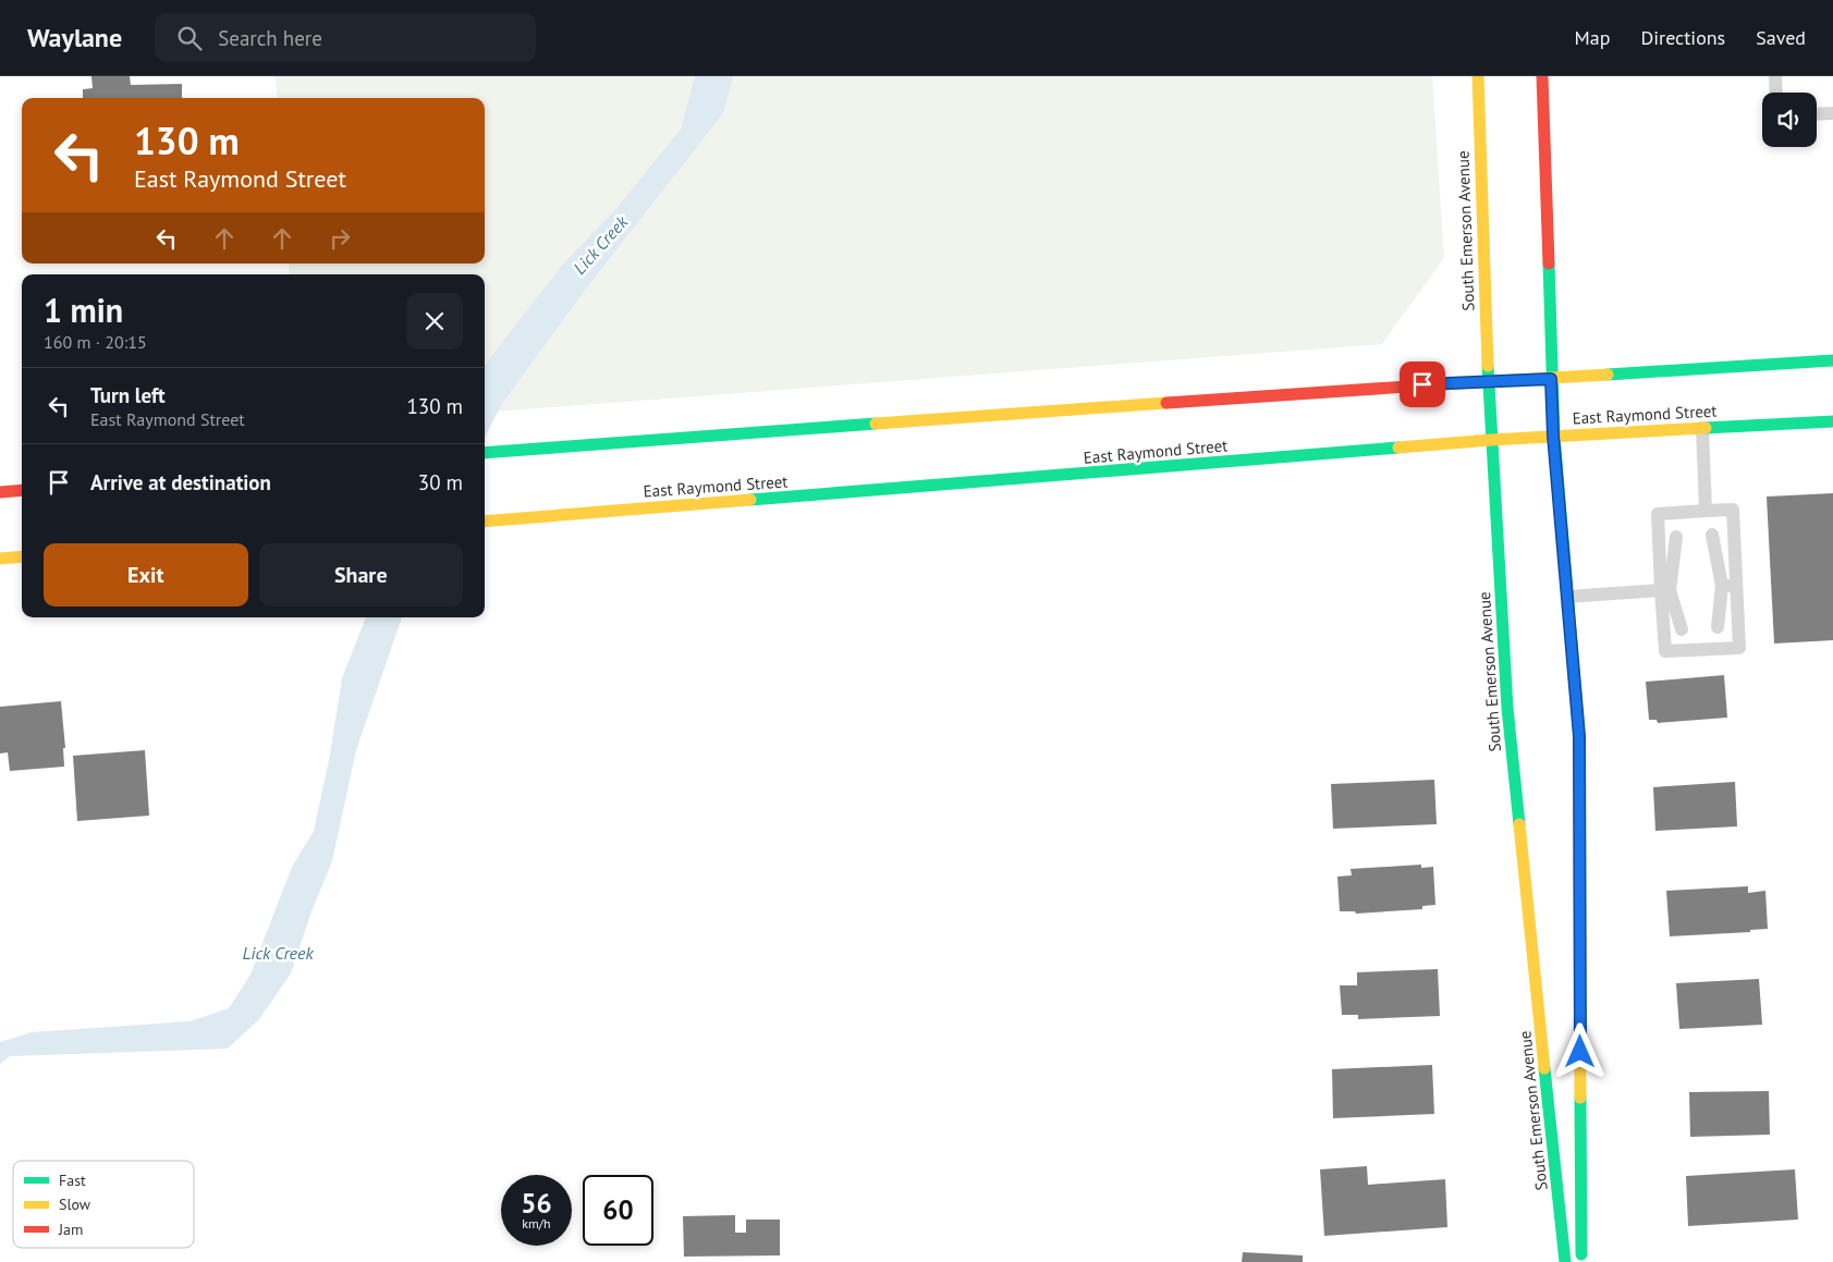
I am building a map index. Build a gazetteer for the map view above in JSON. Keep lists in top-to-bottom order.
{
  "streets": {
    "main road": ["South Emerson Avenue", "East Raymond Street"]
  },
  "crossings": [
    ["South Emerson Avenue", "East Raymond Street"]
  ],
  "water": ["Lick Creek"],
  "legend": ["Fast", "Slow", "Jam"],
  "page": {
    "header": "Waylane",
    "search": "Search here",
    "nav": ["Map", "Directions", "Saved"],
    "turn": ["130 m", "East Raymond Street"],
    "heading": ["1 min", "160 m · 20:15"],
    "list": [
      {
        "name": "Turn left",
        "note": "East Raymond Street",
        "value": "130 m"
      },
      {
        "name": "Arrive at destination",
        "value": "30 m"
      }
    ],
    "buttons": ["Exit", "Share"],
    "speed": "56 km/h",
    "limit": "60"
  }
}
